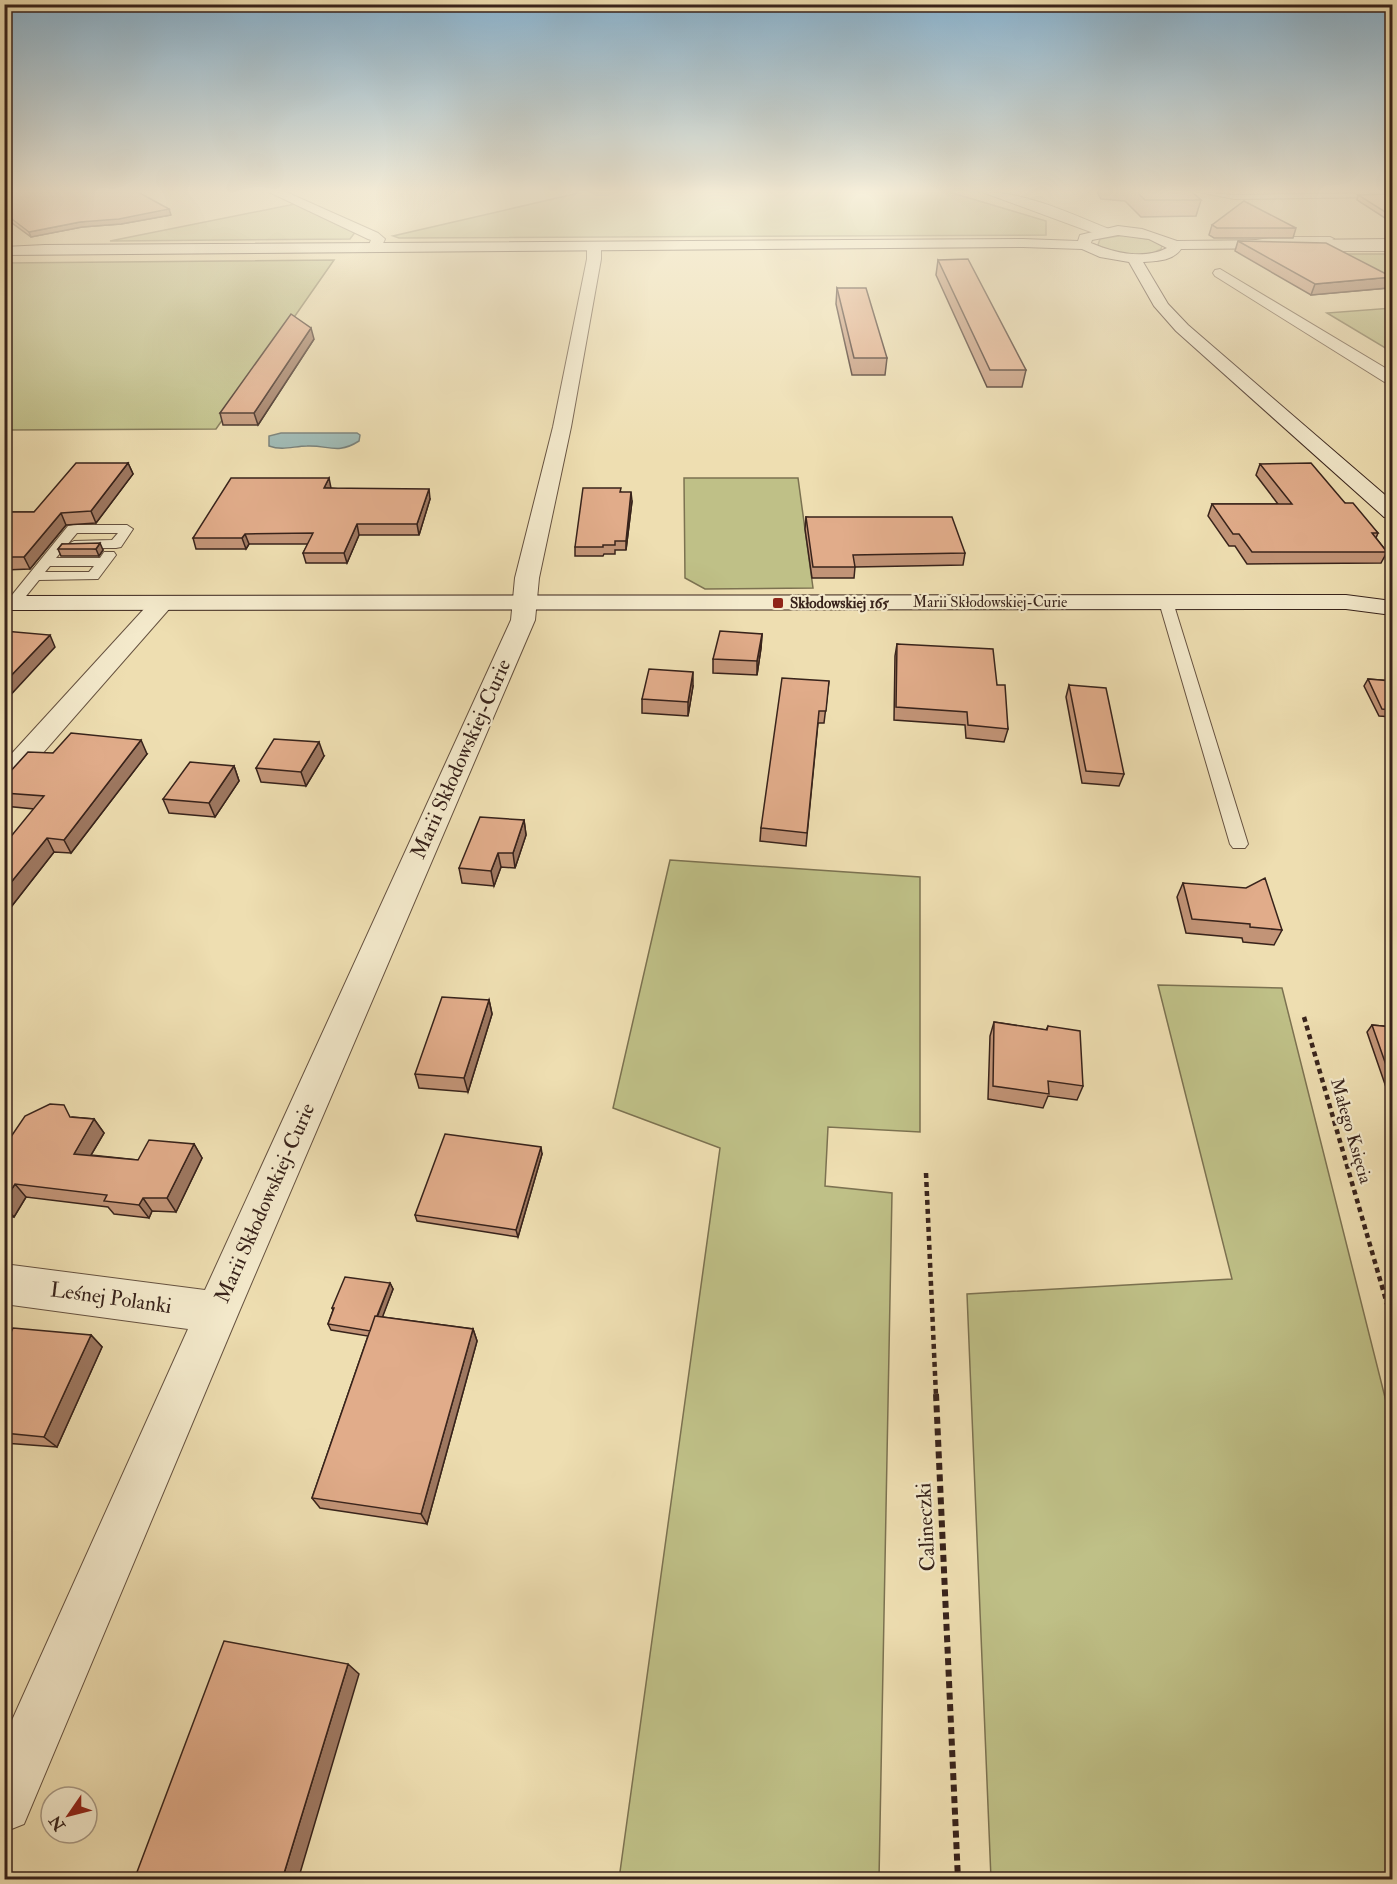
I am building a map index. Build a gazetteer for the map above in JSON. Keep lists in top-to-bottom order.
{
  "streets": {
    "street": ["Marii Skłodowskiej-Curie", "Leśnej Polanki"],
    "path": ["Małego Księcia", "Calineczki"]
  },
  "crossings": [
    ["Marii Skłodowskiej-Curie", "Leśnej Polanki"]
  ],
  "places": {
    "transit": ["Skłodowskiej 165"]
  },
  "north": "bottom left"
}
